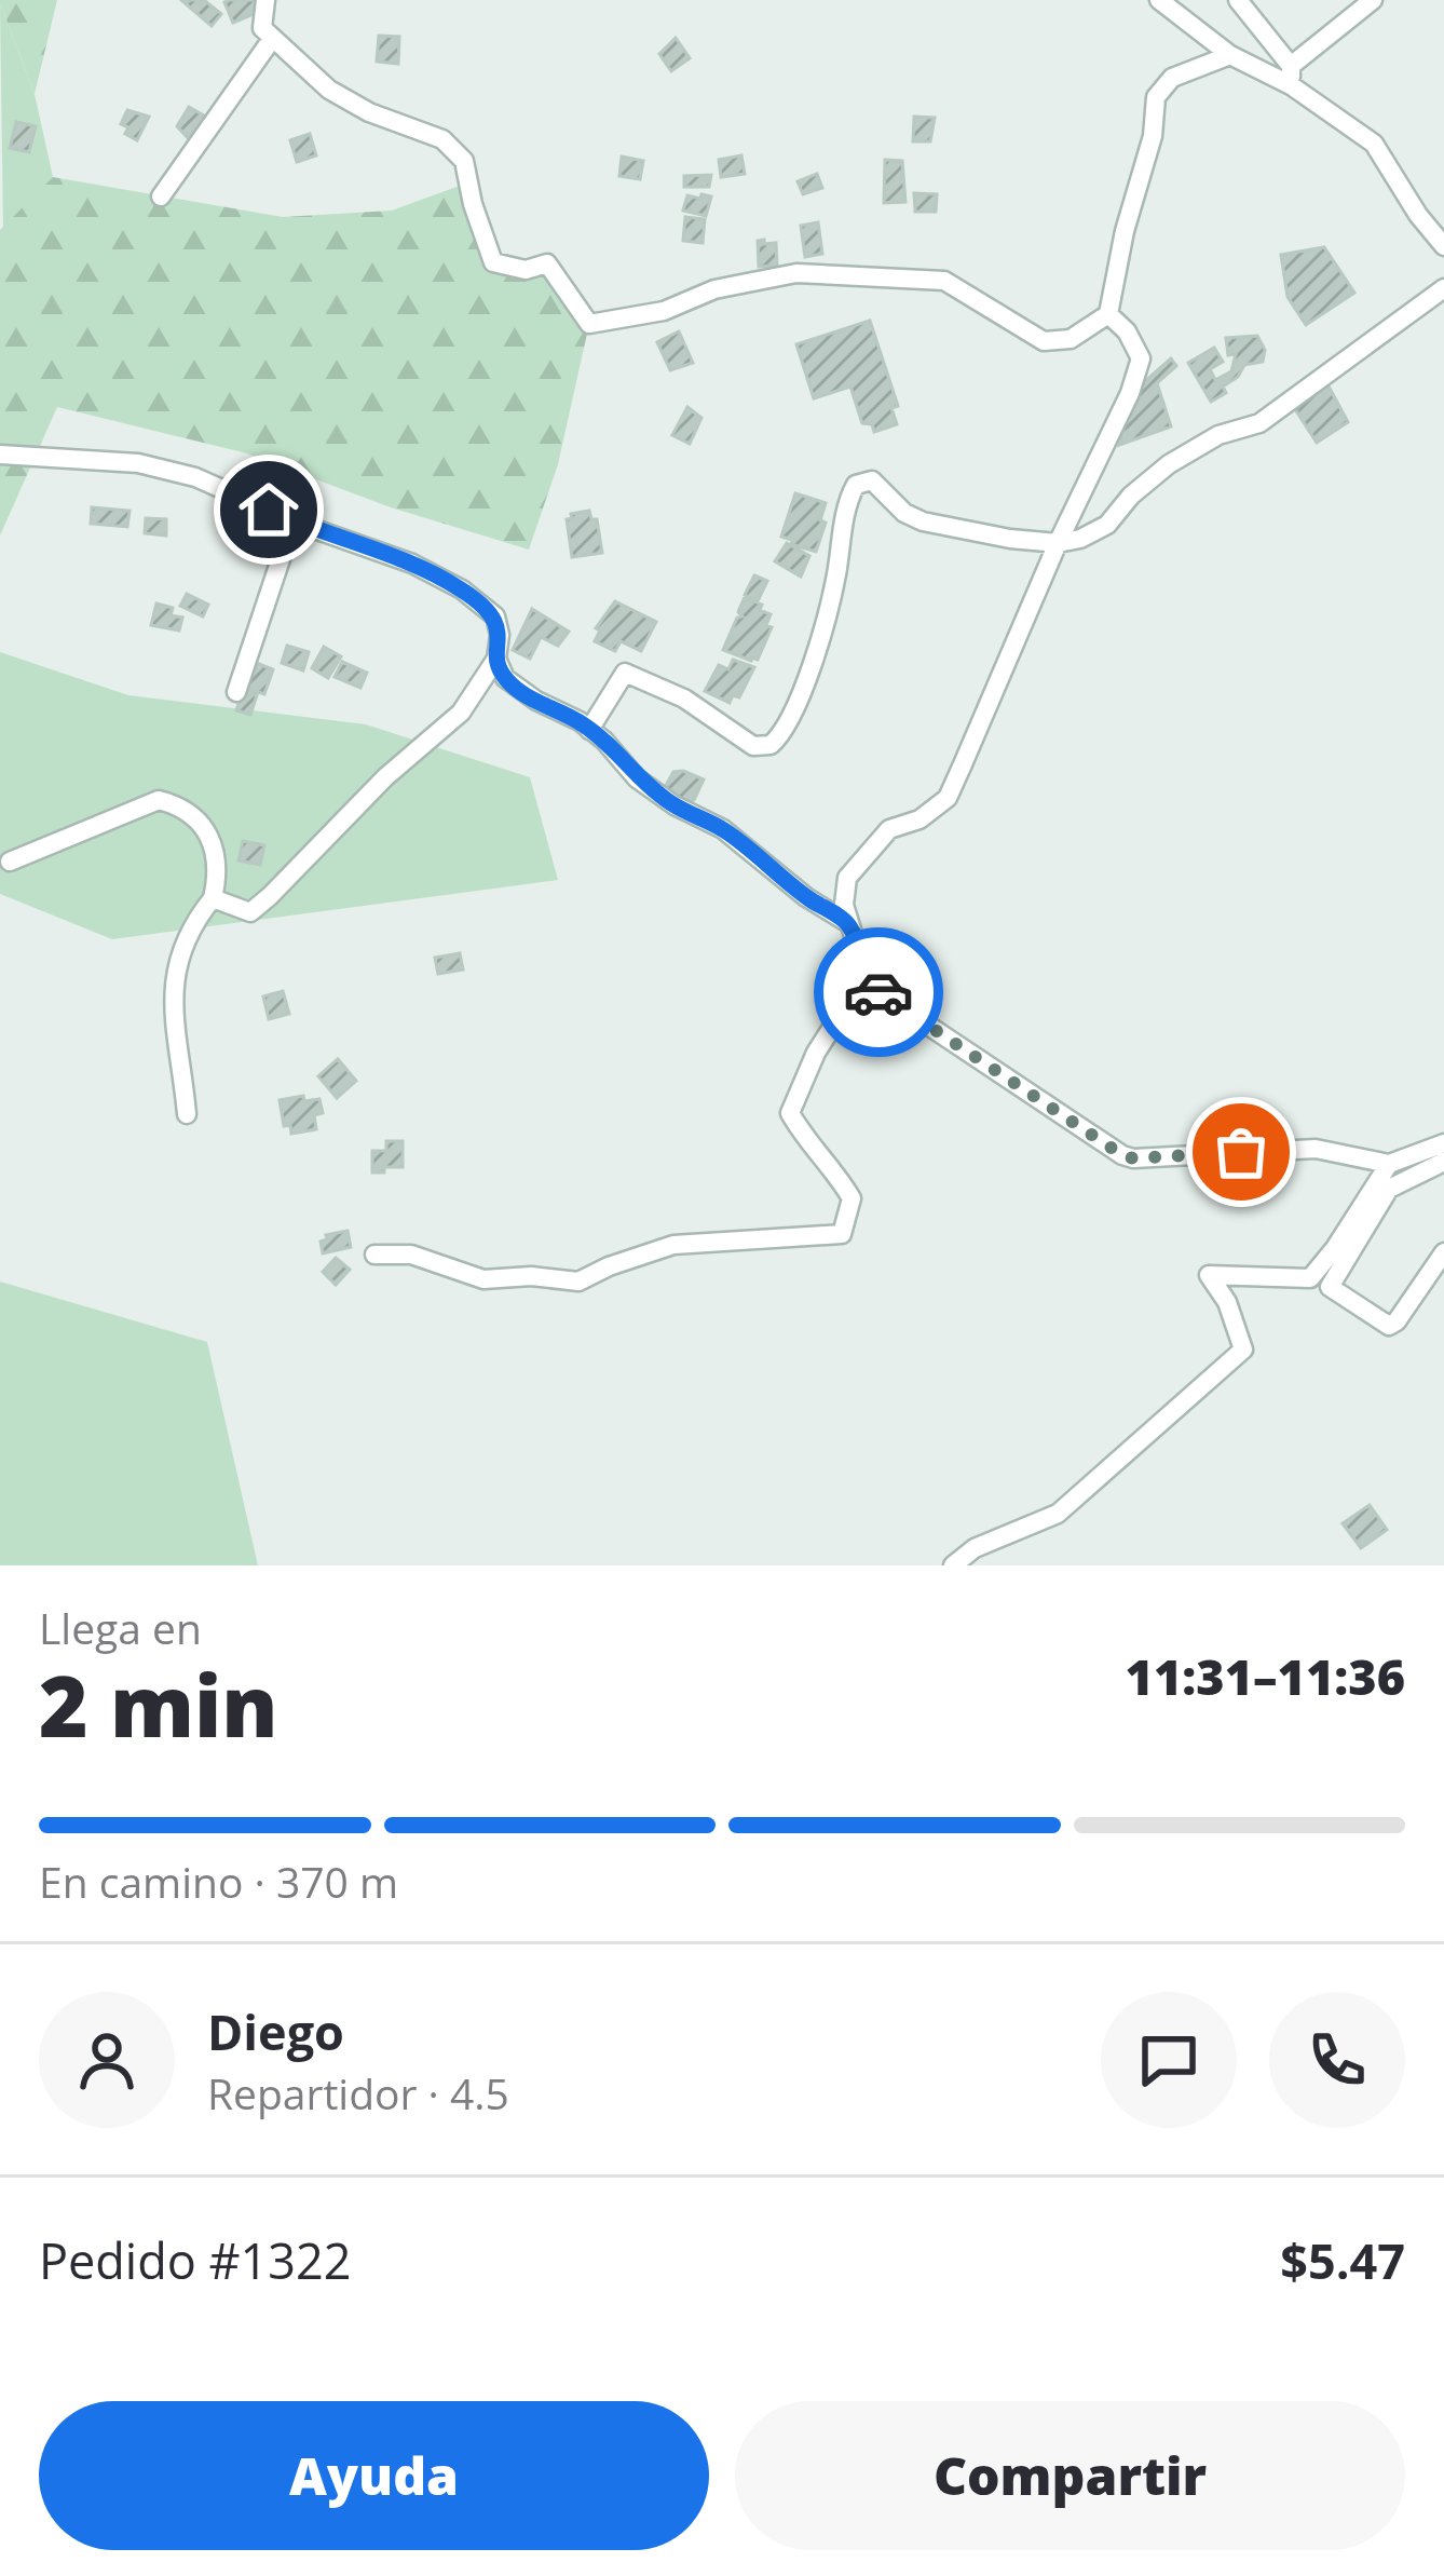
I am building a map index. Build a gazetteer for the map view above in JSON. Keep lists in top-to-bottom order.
{
  "page": {
    "heading": ["2 min", "Llega en", "11:31–11:36"],
    "panel": [
      "Diego",
      "Repartidor · 4.5",
      "Pedido #1322",
      "$5.47"
    ],
    "bar": "En camino · 370 m",
    "buttons": ["Ayuda", "Compartir"]
  }
}
